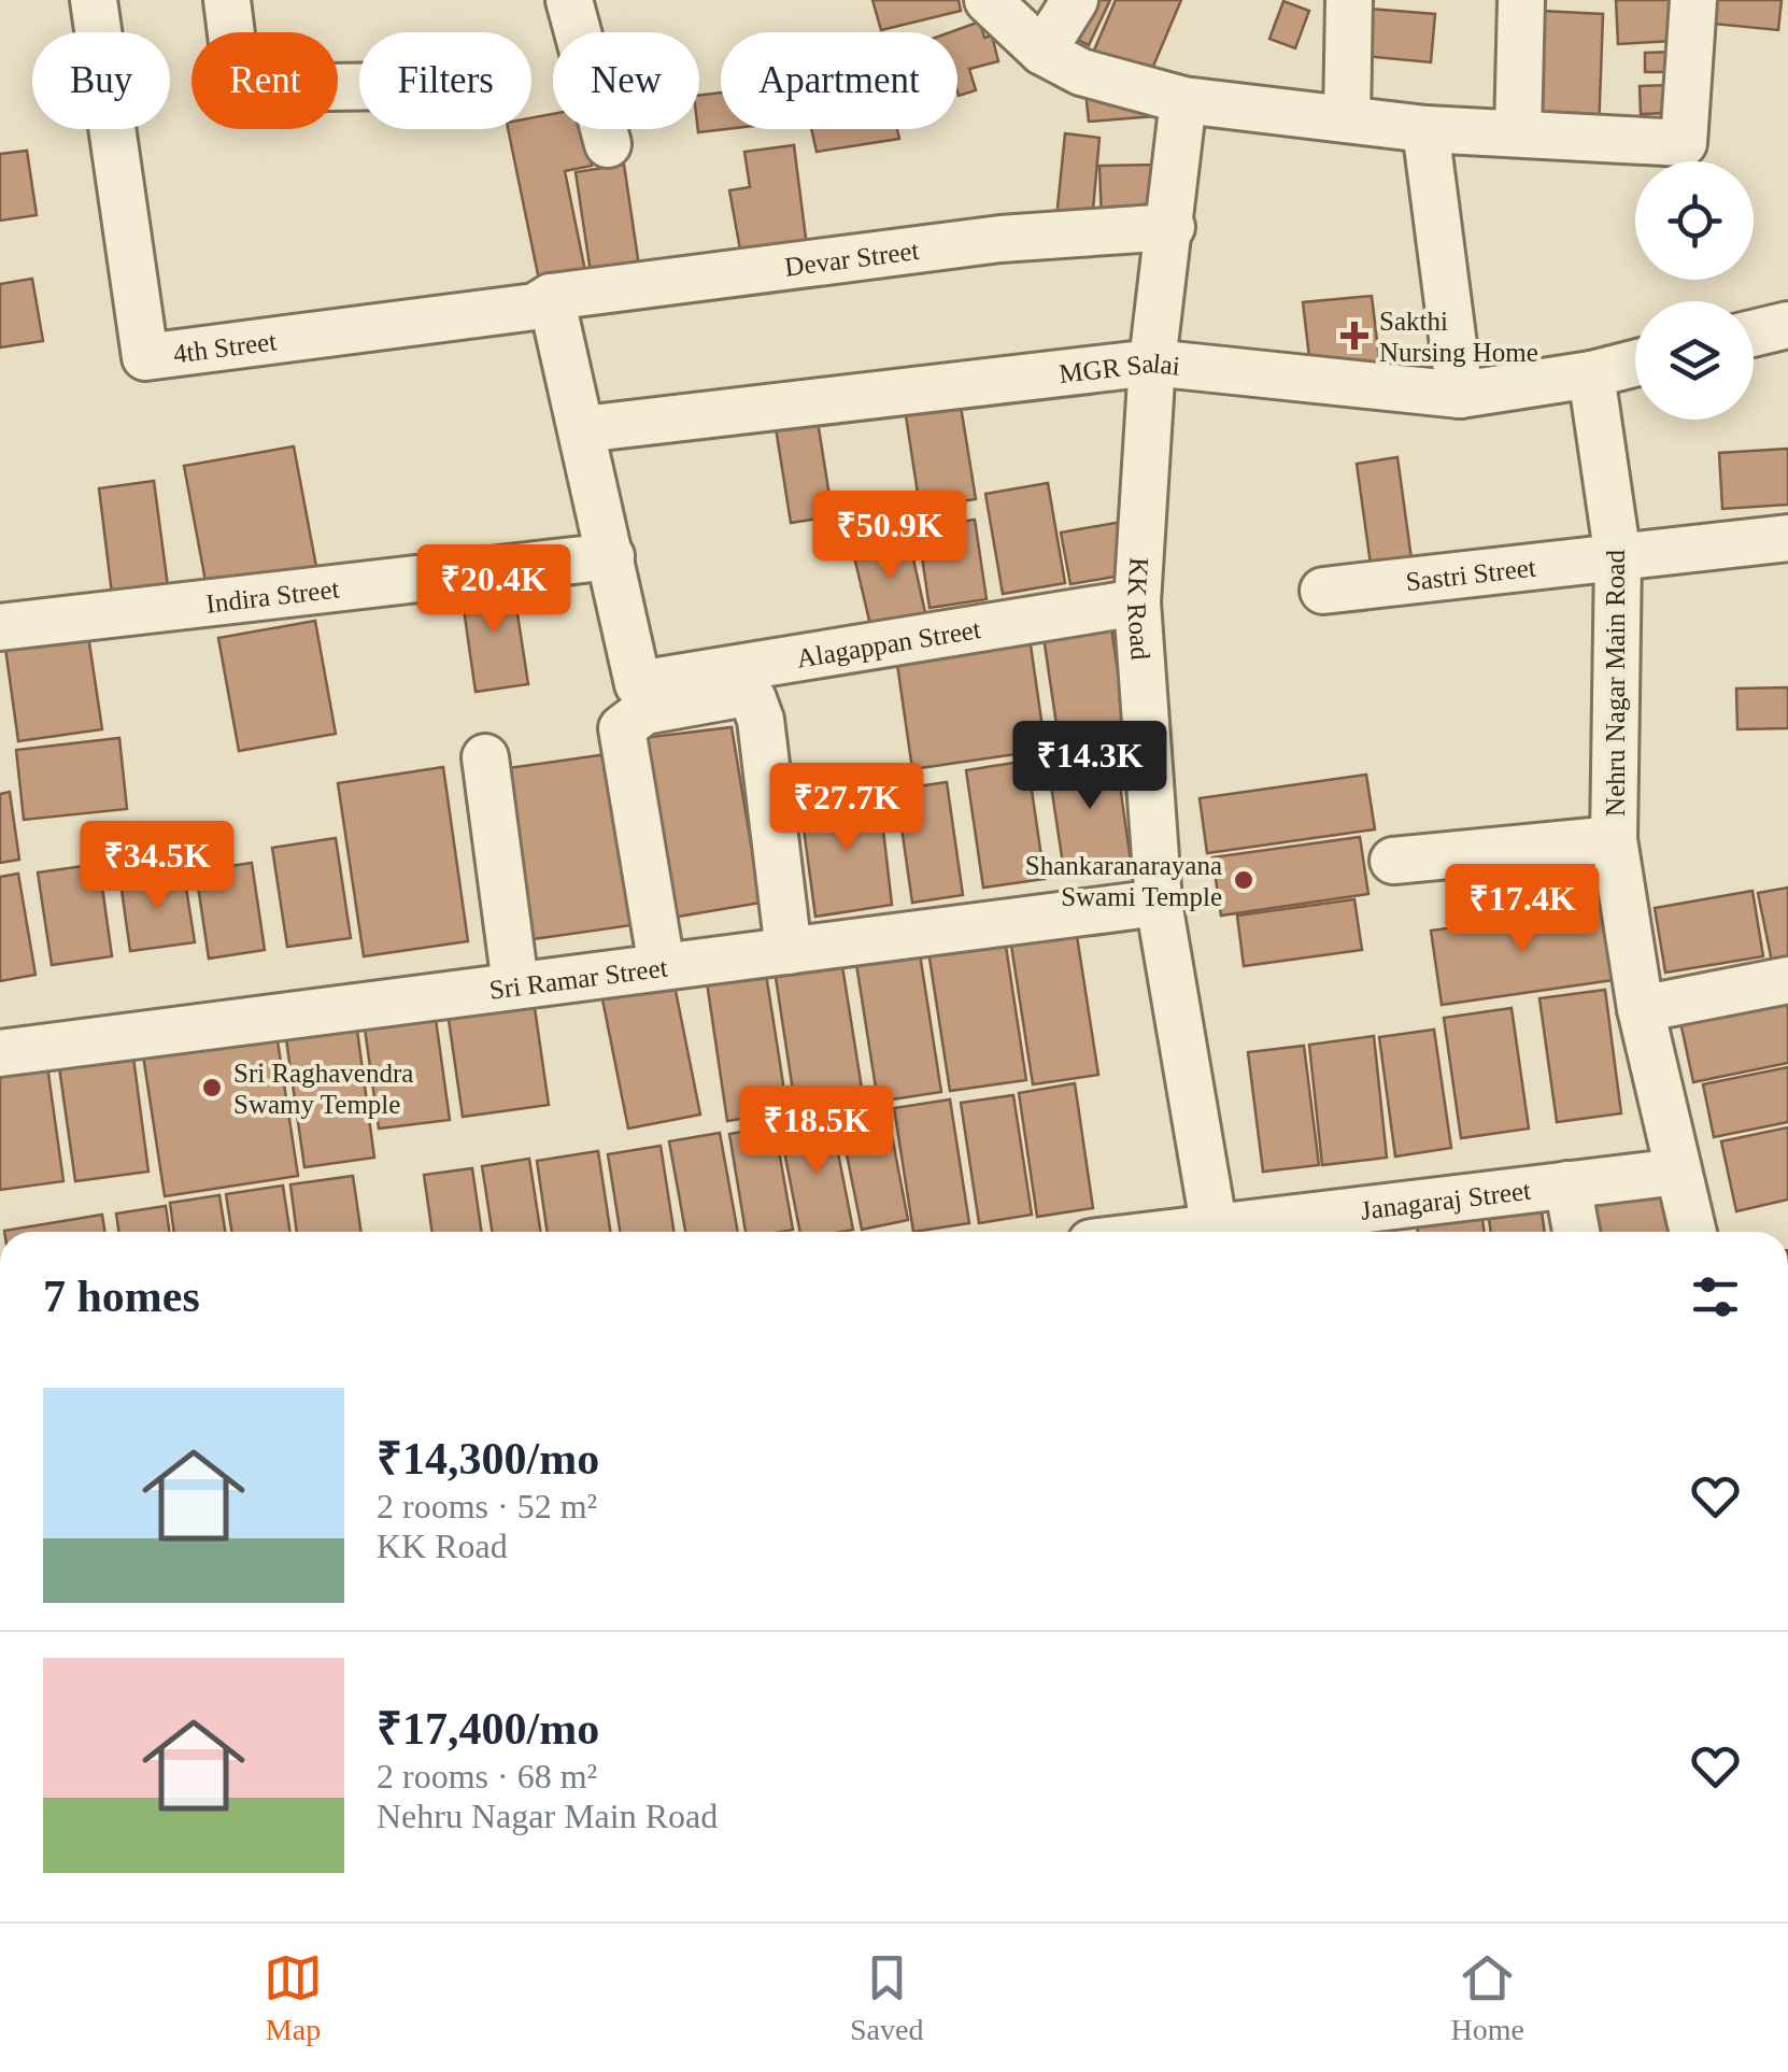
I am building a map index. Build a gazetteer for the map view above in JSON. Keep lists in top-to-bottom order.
{
  "streets": {
    "street": [
      "Devar Street",
      "4th Street",
      "MGR Salai",
      "Sastri Street",
      "Indira Street",
      "KK Road",
      "Alagappan Street",
      "Nehru Nagar Main Road",
      "Sri Ramar Street",
      "Janagaraj Street"
    ]
  },
  "crossings": [
    ["Devar Street", "4th Street"],
    ["Devar Street", "KK Road"],
    ["MGR Salai", "KK Road"],
    ["MGR Salai", "Nehru Nagar Main Road"],
    ["Sastri Street", "Nehru Nagar Main Road"],
    ["Indira Street", "Alagappan Street"],
    ["KK Road", "Alagappan Street"],
    ["KK Road", "Sri Ramar Street"],
    ["Nehru Nagar Main Road", "Janagaraj Street"]
  ],
  "places": {
    "health": ["Sakthi Nursing Home"],
    "other": ["Shankaranarayana Swami Temple", "Sri Raghavendra Swamy Temple"]
  },
  "page": {
    "chip": [
      "Buy",
      "Rent",
      "Filters",
      "New",
      "Apartment"
    ],
    "price": [
      "₹50.9K",
      "₹20.4K",
      "₹14.3K",
      "₹27.7K",
      "₹34.5K",
      "₹17.4K",
      "₹18.5K"
    ],
    "heading": "7 homes",
    "list": [
      {
        "name": "₹14,300/mo",
        "note": "2 rooms · 52 m² · KK Road"
      },
      {
        "name": "₹17,400/mo",
        "note": "2 rooms · 68 m² · Nehru Nagar Main Road"
      }
    ],
    "tabs": ["Map", "Saved", "Home"]
  }
}
